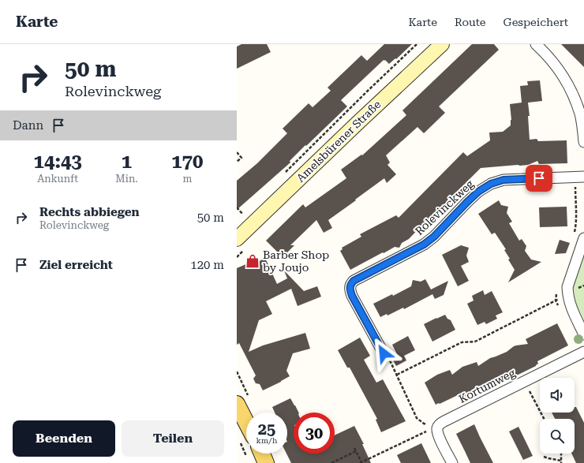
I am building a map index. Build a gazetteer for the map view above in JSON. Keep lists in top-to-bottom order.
{
  "streets": {
    "street": ["Amelsbürener Straße", "Rolevinckweg", "Kortumweg"]
  },
  "places": {
    "shop": ["Barber Shop by Joujo"]
  },
  "page": {
    "header": "Karte",
    "nav": ["Karte", "Route", "Gespeichert"],
    "turn": ["50 m", "Rolevinckweg"],
    "then": "Dann",
    "eta": [
      "14:43",
      "Ankunft",
      "1",
      "Min.",
      "170",
      "m"
    ],
    "list": [
      {
        "name": "Rechts abbiegen",
        "note": "Rolevinckweg",
        "value": "50 m"
      },
      {
        "name": "Ziel erreicht",
        "value": "120 m"
      }
    ],
    "speed": "25 km/h",
    "limit": "30",
    "buttons": ["Beenden", "Teilen"]
  }
}
